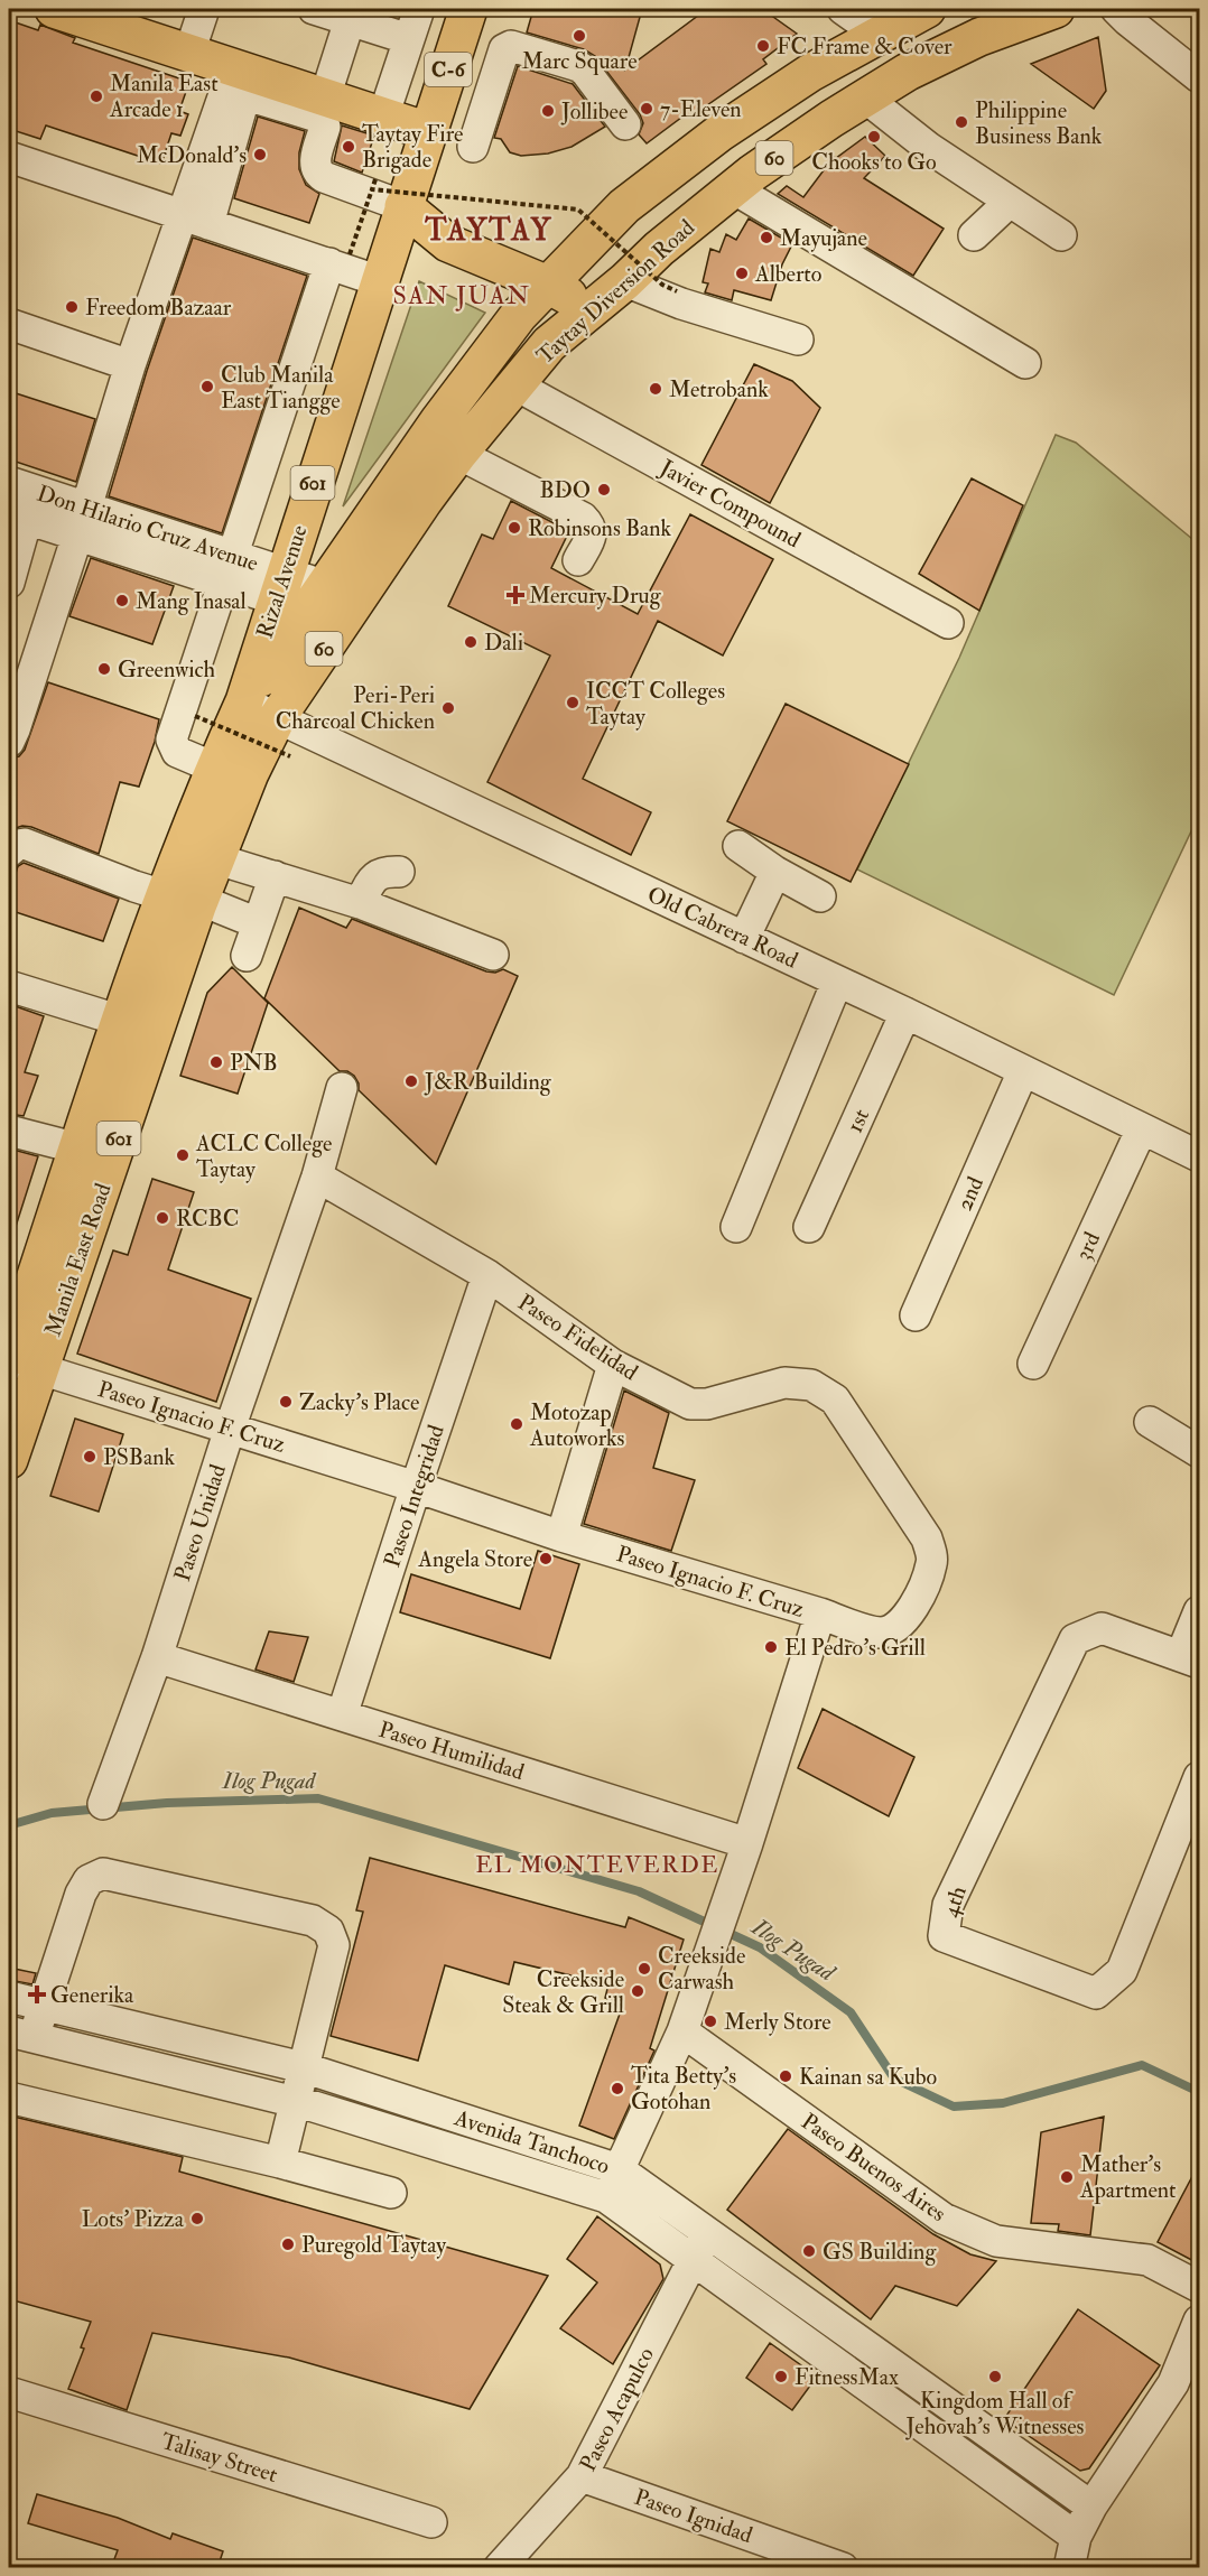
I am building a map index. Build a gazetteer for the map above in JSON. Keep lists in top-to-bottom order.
{
  "streets": {
    "main road": [
      "C-6",
      "60",
      "Taytay Diversion Road",
      "601",
      "Rizal Avenue",
      "Manila East Road"
    ],
    "street": [
      "Javier Compound",
      "Don Hilario Cruz Avenue",
      "Old Cabrera Road",
      "1st",
      "2nd",
      "3rd",
      "Paseo Fidelidad",
      "Paseo Ignacio F. Cruz",
      "Paseo Integridad",
      "Paseo Unidad",
      "Paseo Humilidad",
      "4th",
      "Avenida Tanchoco",
      "Paseo Buenos Aires",
      "Paseo Acapulco",
      "Talisay Street",
      "Paseo Ignidad"
    ]
  },
  "crossings": [
    ["Taytay Diversion Road", "Javier Compound"],
    ["Taytay Diversion Road", "Don Hilario Cruz Avenue"],
    ["Taytay Diversion Road", "Rizal Avenue"],
    ["Taytay Diversion Road", "Old Cabrera Road"],
    ["Don Hilario Cruz Avenue", "Rizal Avenue"],
    ["Rizal Avenue", "Old Cabrera Road"],
    ["Rizal Avenue", "Manila East Road"],
    ["Old Cabrera Road", "1st"],
    ["Old Cabrera Road", "2nd"],
    ["Old Cabrera Road", "3rd"],
    ["Manila East Road", "Paseo Ignacio F. Cruz"],
    ["Paseo Fidelidad", "Paseo Ignacio F. Cruz"],
    ["Paseo Fidelidad", "Paseo Integridad"],
    ["Paseo Fidelidad", "Paseo Unidad"],
    ["Paseo Ignacio F. Cruz", "Paseo Integridad"],
    ["Paseo Ignacio F. Cruz", "Paseo Unidad"],
    ["Paseo Ignacio F. Cruz", "Paseo Humilidad"],
    ["Paseo Ignacio F. Cruz", "Avenida Tanchoco"],
    ["Paseo Ignacio F. Cruz", "Paseo Buenos Aires"],
    ["Paseo Integridad", "Paseo Humilidad"],
    ["Paseo Unidad", "Paseo Humilidad"],
    ["Avenida Tanchoco", "Paseo Acapulco"],
    ["Paseo Acapulco", "Paseo Ignidad"]
  ],
  "districts": ["TAYTAY", "SAN JUAN", "EL MONTEVERDE"],
  "water": ["Ilog Pugad"],
  "places": {
    "other": [
      "Marc Square",
      "FC Frame & Cover",
      "Manila East Arcade 1",
      "7-Eleven",
      "Jollibee",
      "Philippine Business Bank",
      "Chooks to Go",
      "Taytay Fire Brigade",
      "McDonald's",
      "Mayujane",
      "Alberto",
      "Freedom Bazaar",
      "Club Manila East Tiangge",
      "Metrobank",
      "BDO",
      "Robinsons Bank",
      "Mang Inasal",
      "Dali",
      "Greenwich",
      "ICCT Colleges Taytay",
      "Peri-Peri Charcoal Chicken",
      "PNB",
      "J&R Building",
      "ACLC College Taytay",
      "RCBC",
      "Zacky's Place",
      "Motozap Autoworks",
      "PSBank",
      "Angela Store",
      "El Pedro's Grill",
      "Creekside Carwash",
      "Creekside Steak & Grill",
      "Merly Store",
      "Kainan sa Kubo",
      "Tita Betty's Gotohan",
      "Mather's Apartment",
      "Lots' Pizza",
      "Puregold Taytay",
      "GS Building",
      "FitnessMax",
      "Kingdom Hall of Jehovah's Witnesses"
    ],
    "health": ["Mercury Drug", "Generika"]
  }
}
